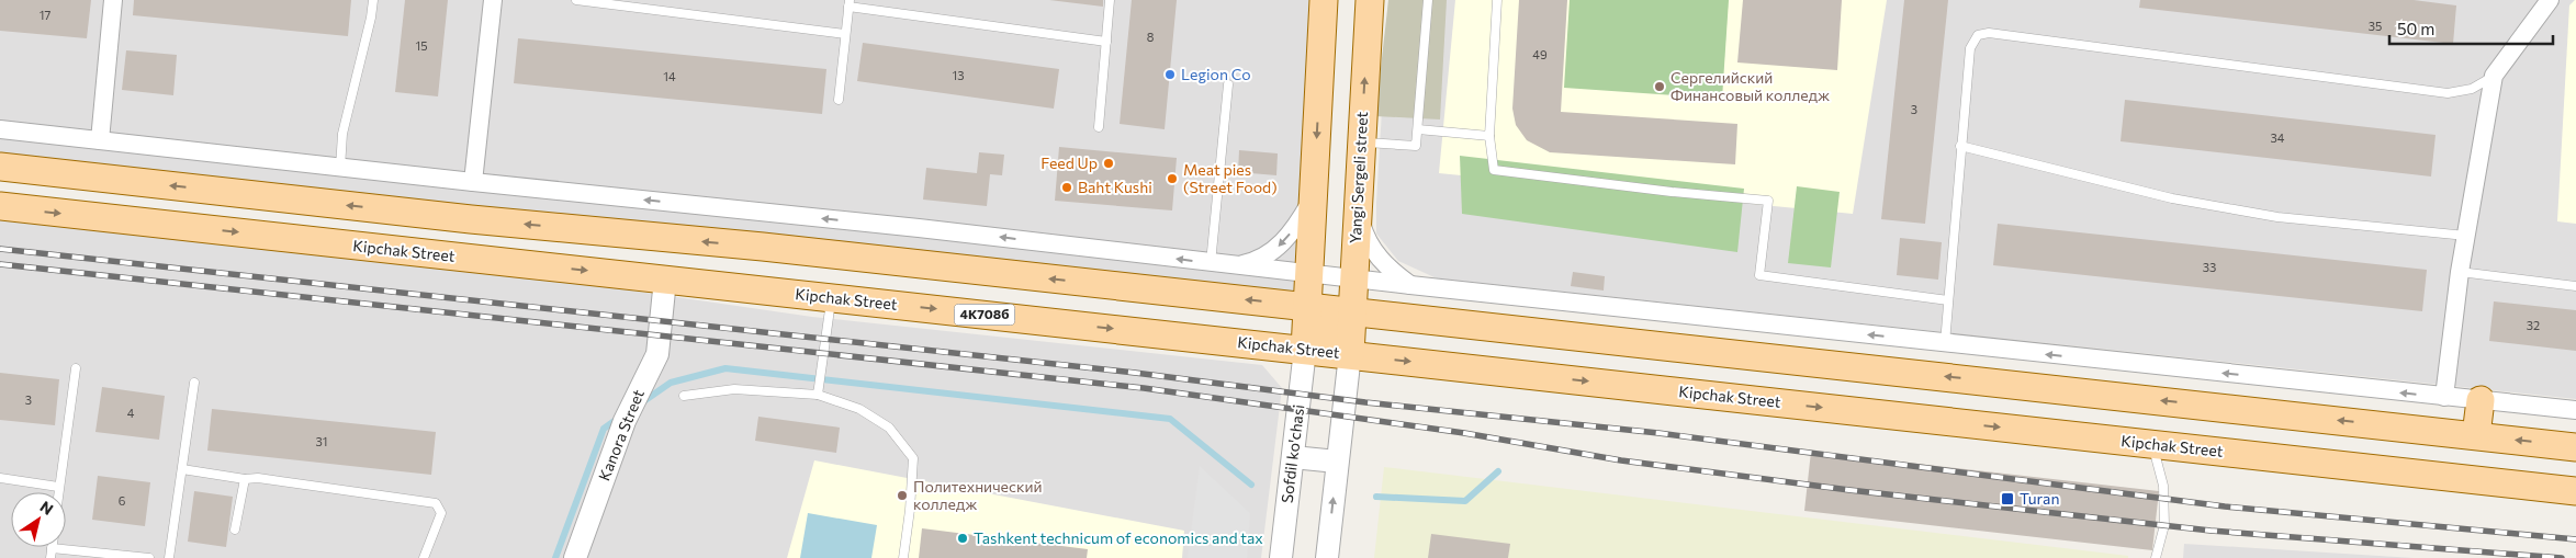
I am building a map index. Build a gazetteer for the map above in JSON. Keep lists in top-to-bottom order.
{
  "streets": {
    "main road": ["Yangi Sergeli street", "Kipchak Street", "4К708б"],
    "street": ["Kanora Street", "Sofdil ko'chasi"]
  },
  "crossings": [
    ["Yangi Sergeli street", "Kipchak Street"],
    ["Kipchak Street", "Kanora Street"],
    ["Kipchak Street", "Sofdil ko'chasi"]
  ],
  "places": {
    "other": [
      "Legion Co",
      "Сергелийский Финансовый колледж",
      "Feed Up",
      "Meat pies (Street Food)",
      "Baht Kushi",
      "Политехнический колледж",
      "Tashkent technicum of economics and tax"
    ],
    "transit": ["Turan"]
  },
  "house_numbers": [
    "17",
    "35",
    "8",
    "15",
    "49",
    "13",
    "14",
    "3",
    "34",
    "33",
    "32",
    "3",
    "4",
    "31",
    "6"
  ],
  "scale_bar": "50 m",
  "north": "top right"
}
